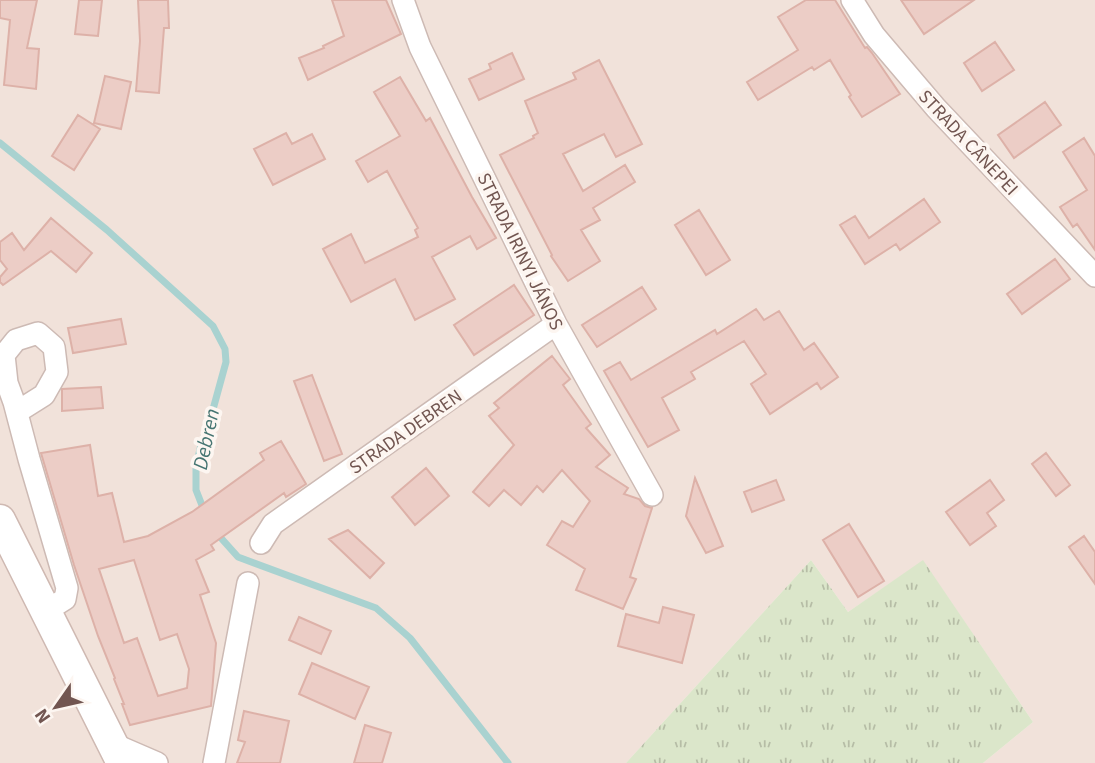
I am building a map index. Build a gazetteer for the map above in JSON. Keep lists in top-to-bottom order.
{
  "streets": {
    "street": ["STRADA CÂNEPEI", "STRADA IRINYI JÁNOS", "STRADA DEBREN"]
  },
  "crossings": [
    ["STRADA IRINYI JÁNOS", "STRADA DEBREN"]
  ],
  "water": ["Debren"],
  "north": "bottom left"
}
